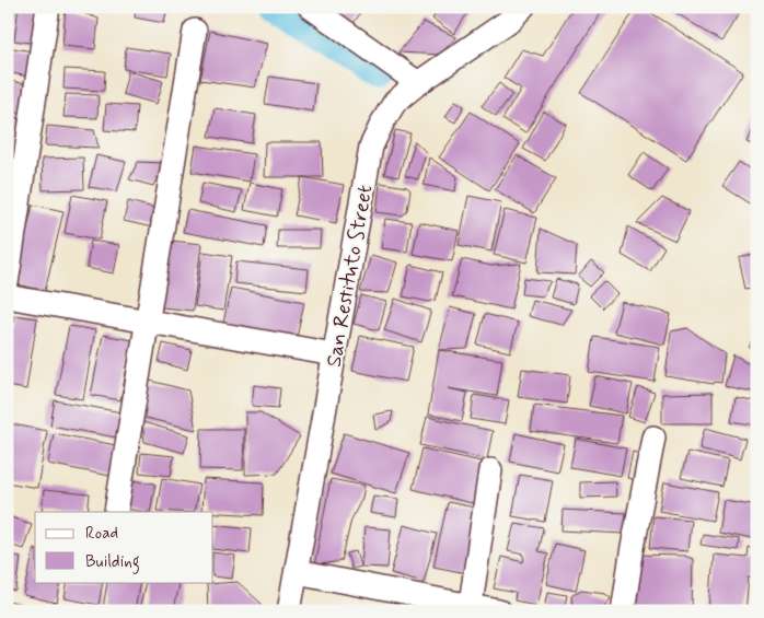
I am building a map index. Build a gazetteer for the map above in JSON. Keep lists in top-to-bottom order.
{
  "streets": {
    "street": ["San Restituto Street"]
  },
  "legend": ["Road", "Building"]
}
